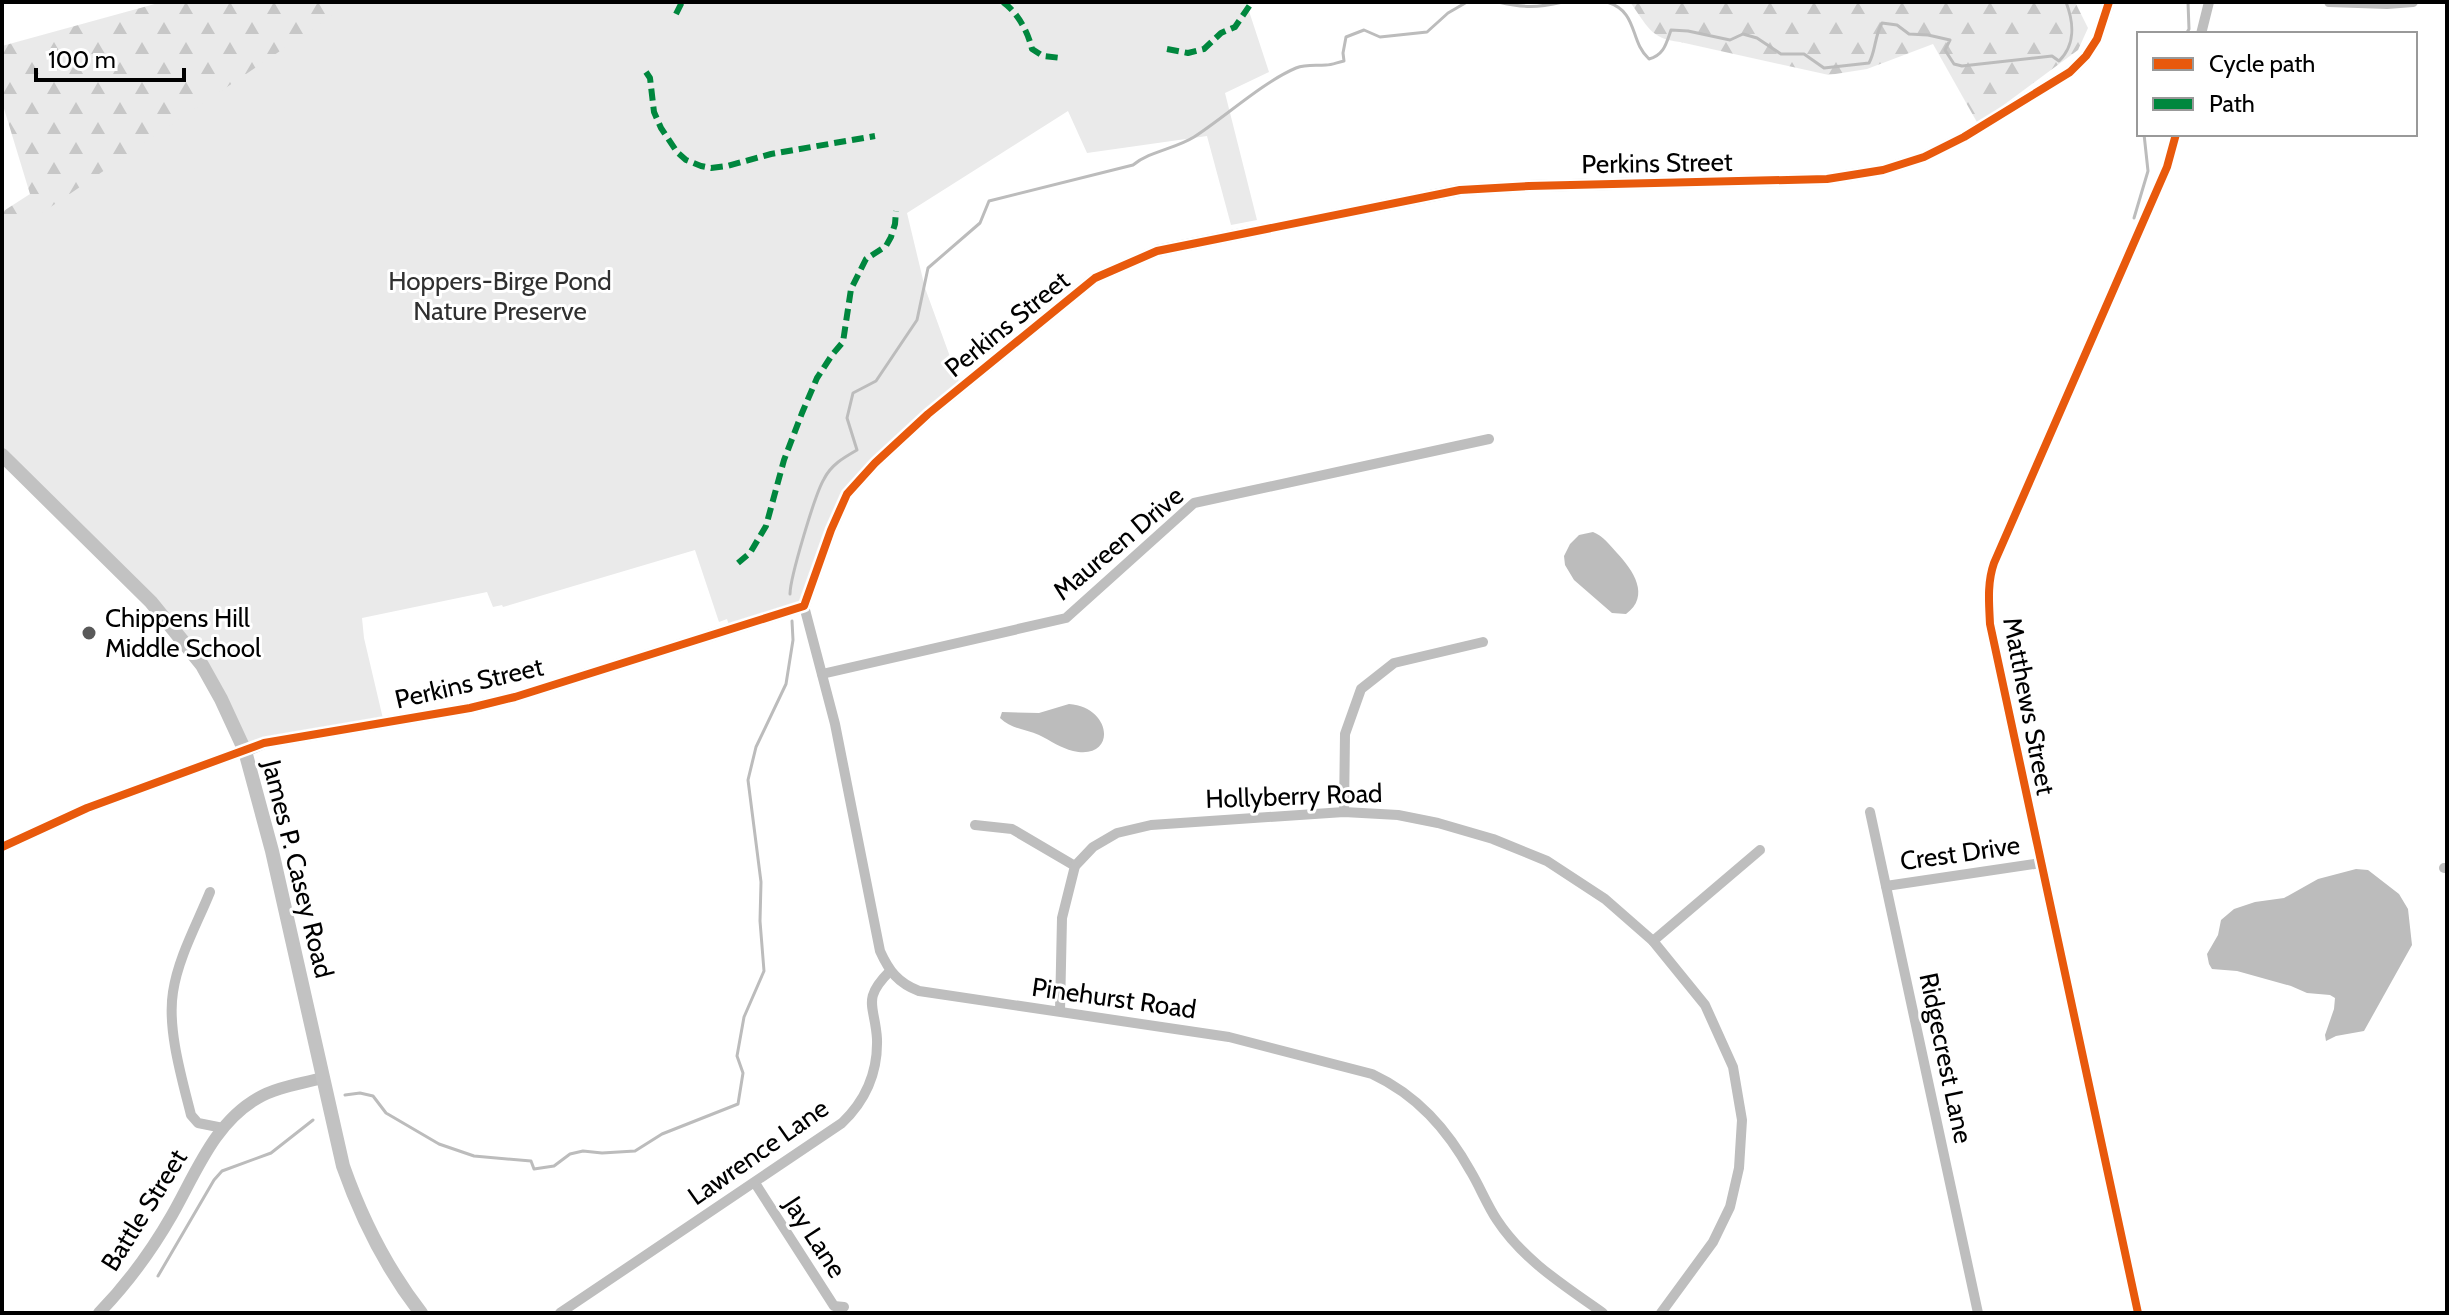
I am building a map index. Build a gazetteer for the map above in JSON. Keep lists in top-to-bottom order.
{
  "streets": {
    "main road": ["James P. Casey Road"],
    "street": [
      "Perkins Street",
      "Maureen Drive",
      "Matthews Street",
      "Hollyberry Road",
      "Crest Drive",
      "Pinehurst Road",
      "Ridgecrest Lane",
      "Lawrence Lane",
      "Battle Street",
      "Jay Lane"
    ]
  },
  "crossings": [
    ["Perkins Street", "James P. Casey Road"],
    ["Matthews Street", "Crest Drive"],
    ["Crest Drive", "Ridgecrest Lane"],
    ["James P. Casey Road", "Battle Street"],
    ["Pinehurst Road", "Lawrence Lane"],
    ["Lawrence Lane", "Jay Lane"]
  ],
  "parks": ["Hoppers-Birge Pond Nature Preserve"],
  "places": ["Chippens Hill Middle School"],
  "legend": ["Cycle path", "Path"],
  "scale_bar": "100 m"
}
